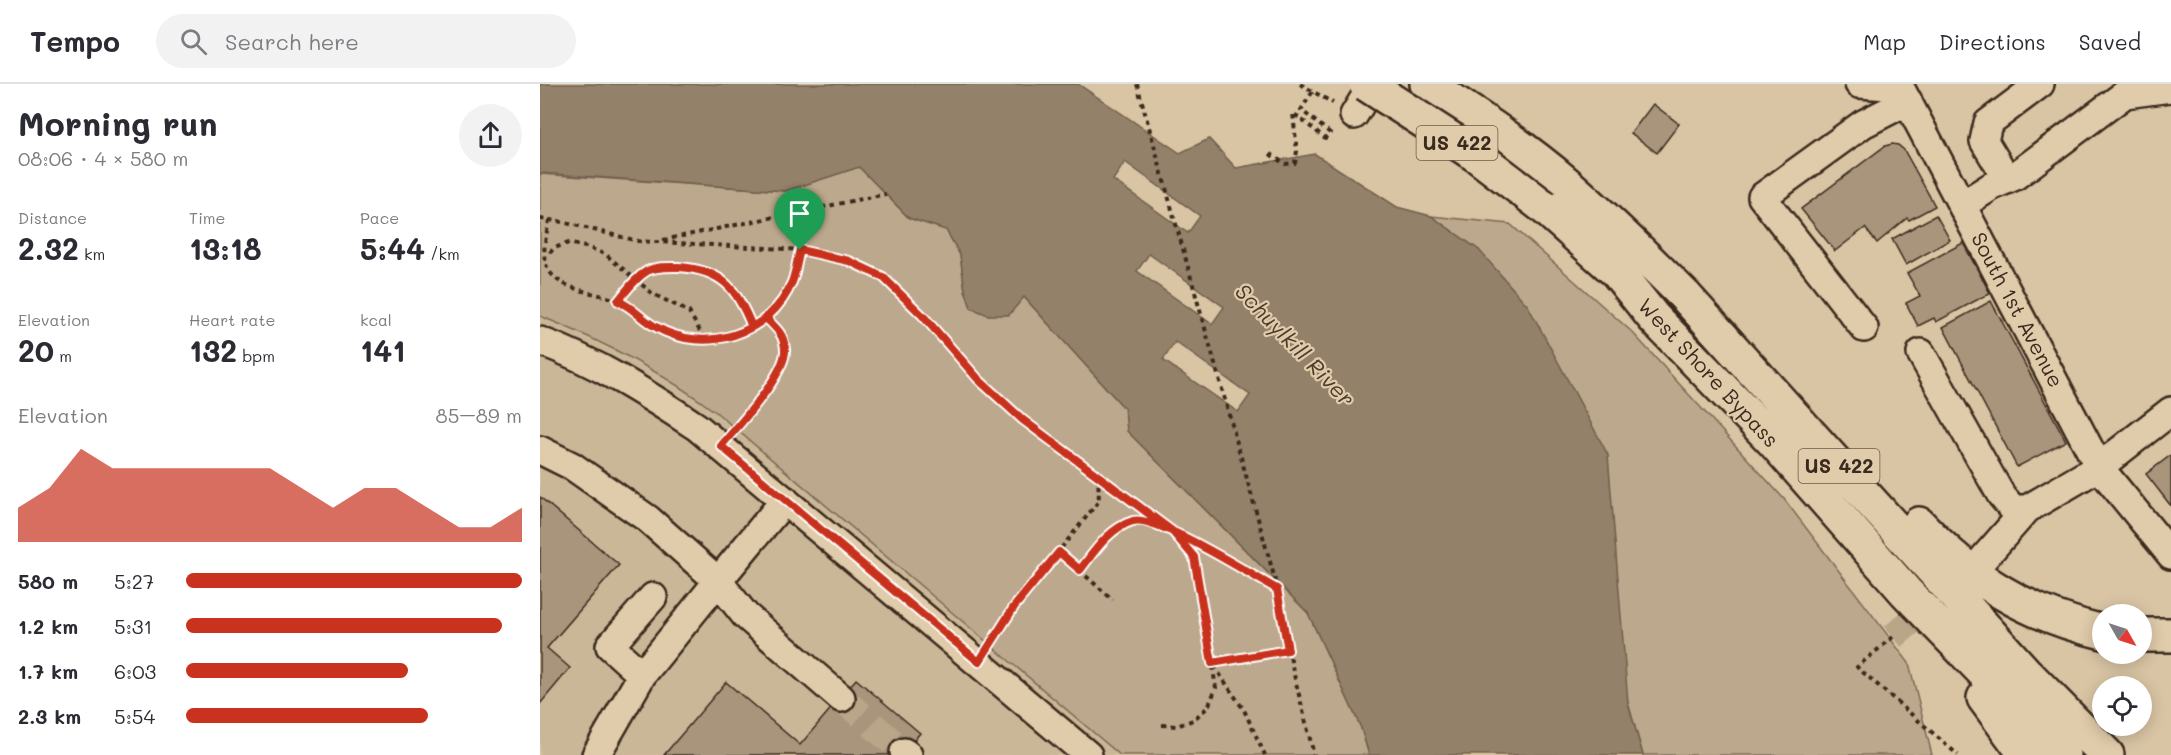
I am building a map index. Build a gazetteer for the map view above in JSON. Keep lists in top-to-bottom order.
{
  "streets": {
    "highway": ["US 422", "West Shore Bypass"],
    "street": ["South 1st Avenue"]
  },
  "water": ["Schuylkill River"],
  "north": "bottom right",
  "page": {
    "header": "Tempo",
    "search": "Search here",
    "nav": ["Map", "Directions", "Saved"],
    "heading": ["Morning run", "08:06 · 4 × 580 m"],
    "stats": [
      ["Distance", "2.32 km"],
      ["Time", "13:18"],
      ["Pace", "5:44 /km"],
      ["Elevation", "20 m"],
      ["Heart rate", "132 bpm"],
      ["kcal", "141"]
    ],
    "chart": ["Elevation", "85–89 m"],
    "list": [
      {
        "name": "580 m",
        "note": "5:27"
      },
      {
        "name": "1.2 km",
        "note": "5:31"
      },
      {
        "name": "1.7 km",
        "note": "6:03"
      },
      {
        "name": "2.3 km",
        "note": "5:54"
      }
    ]
  }
}
